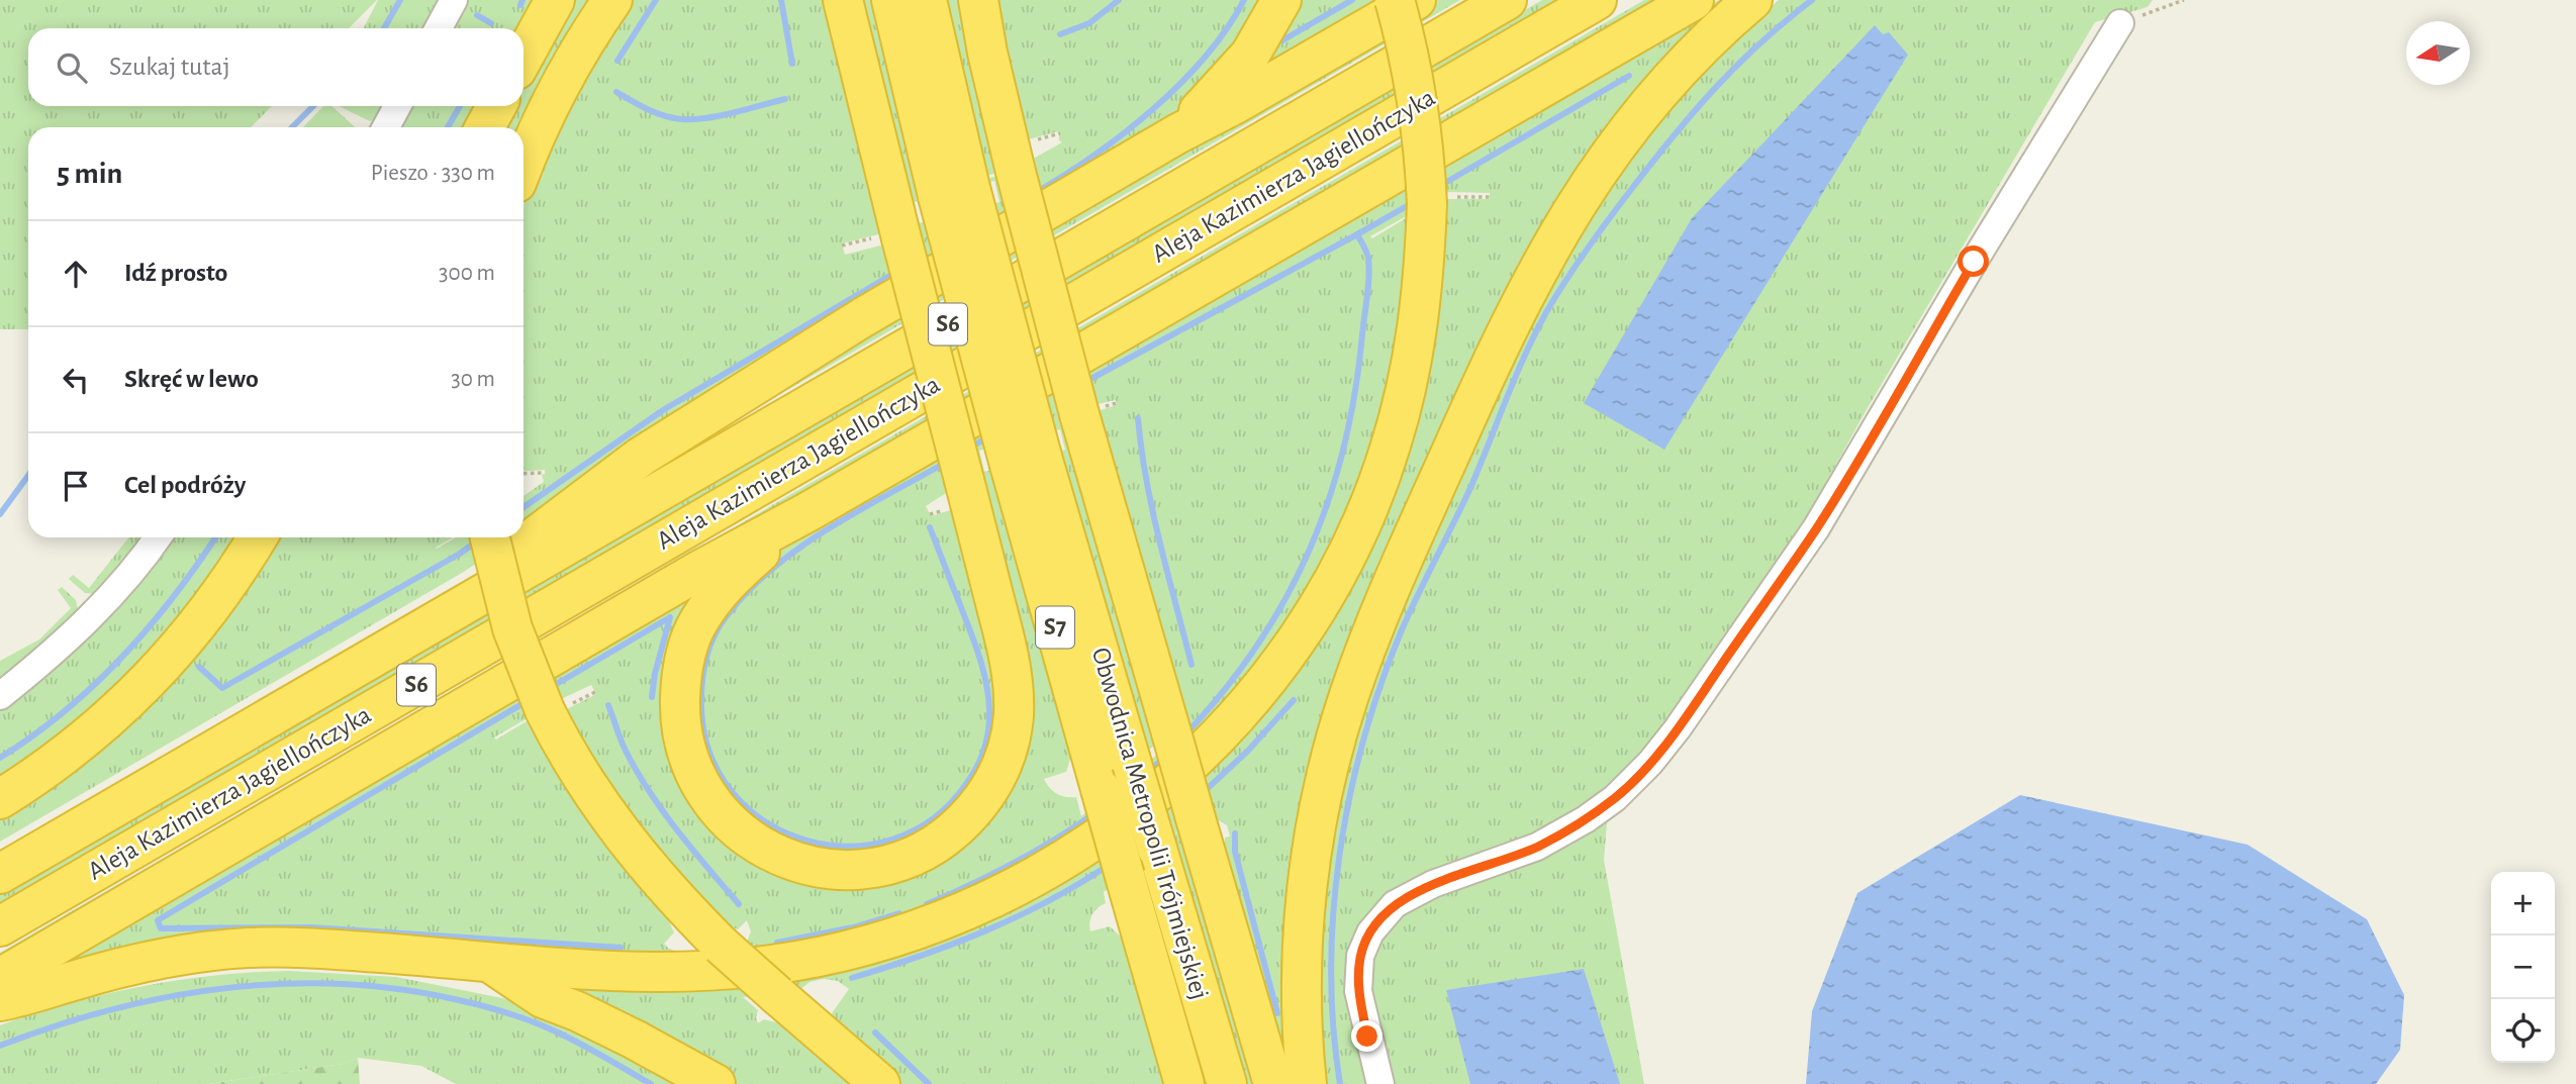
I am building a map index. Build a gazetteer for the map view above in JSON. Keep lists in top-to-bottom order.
{
  "streets": {
    "highway": [
      "Aleja Kazimierza Jagiellończyka",
      "S6",
      "S7",
      "Obwodnica Metropolii Trójmiejskiej"
    ]
  },
  "crossings": [
    ["S7", "Obwodnica Metropolii Trójmiejskiej"]
  ],
  "north": "left",
  "page": {
    "search": "Szukaj tutaj",
    "heading": ["5 min", "Pieszo · 330 m"],
    "list": [
      ["Idź prosto", "300 m"],
      ["Skręć w lewo", "30 m"],
      "Cel podróży"
    ],
    "map_buttons": ["+", "−"]
  }
}
